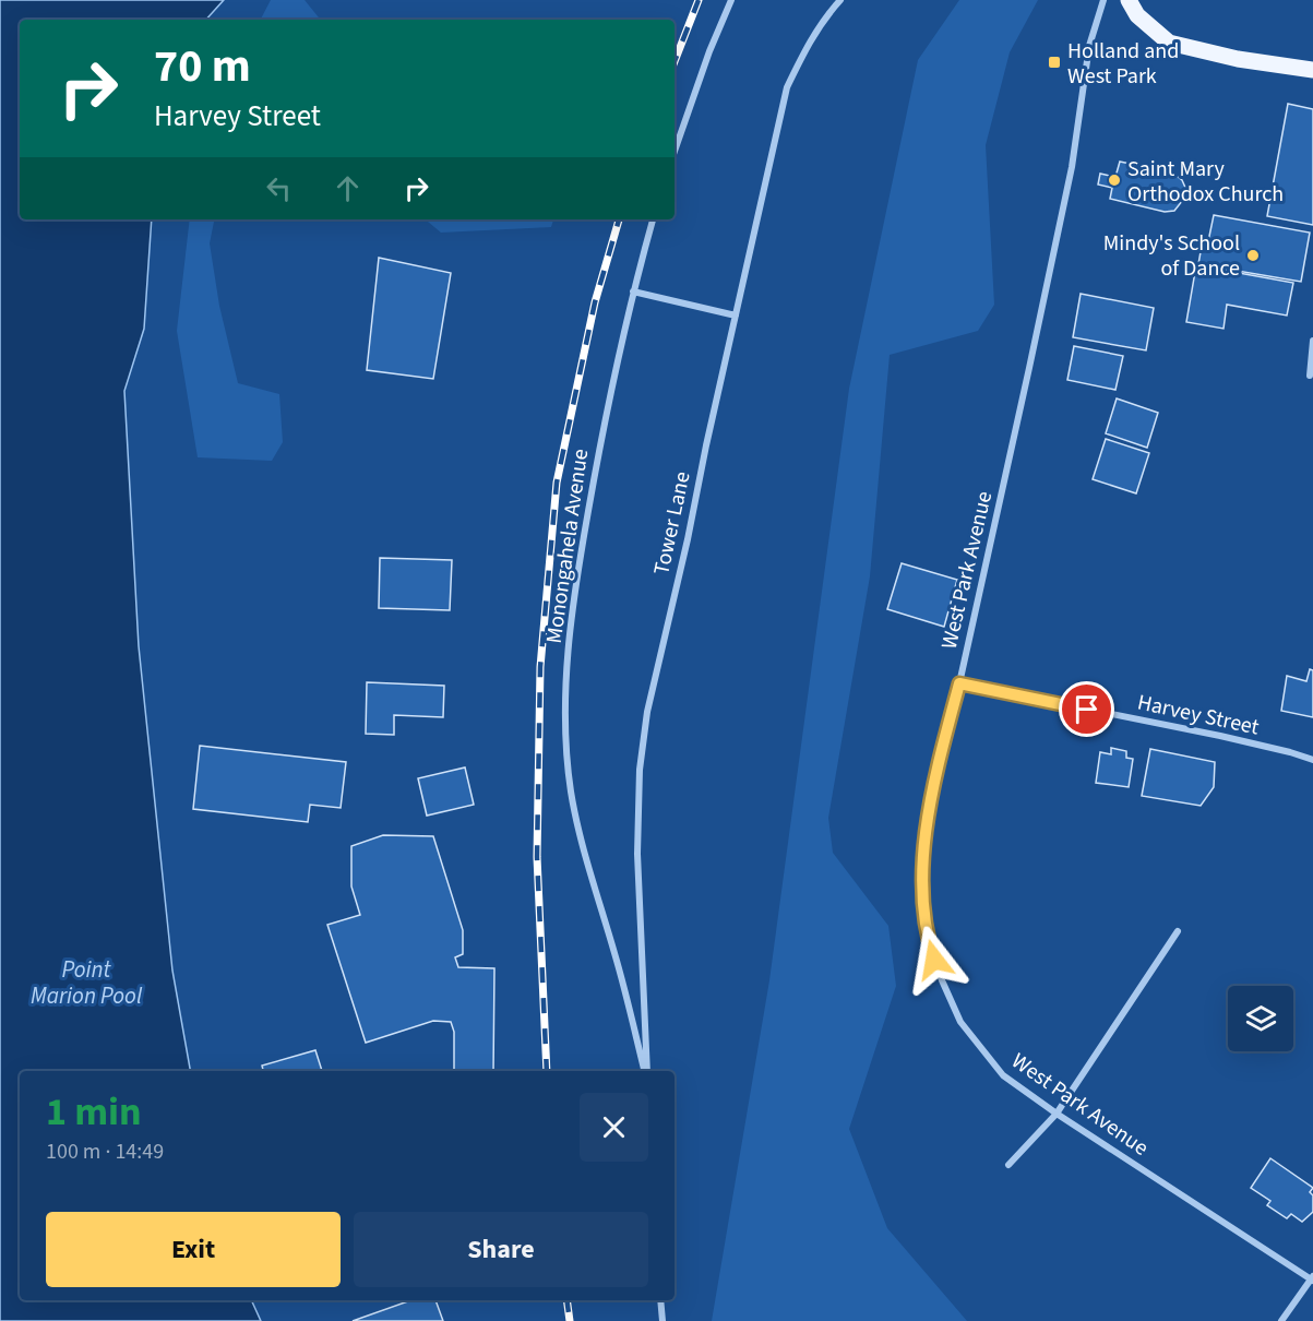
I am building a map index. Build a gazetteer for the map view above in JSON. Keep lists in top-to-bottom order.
{
  "streets": {
    "street": [
      "Tower Lane",
      "Monongahela Avenue",
      "West Park Avenue",
      "Harvey Street"
    ]
  },
  "crossings": [
    ["West Park Avenue", "Harvey Street"]
  ],
  "water": ["Point Marion Pool"],
  "places": {
    "transit": ["Holland and West Park"],
    "other": ["Saint Mary Orthodox Church", "Mindy's School of Dance"]
  },
  "page": {
    "turn": ["70 m", "Harvey Street"],
    "heading": ["1 min", "100 m · 14:49"],
    "buttons": ["Exit", "Share"]
  }
}
